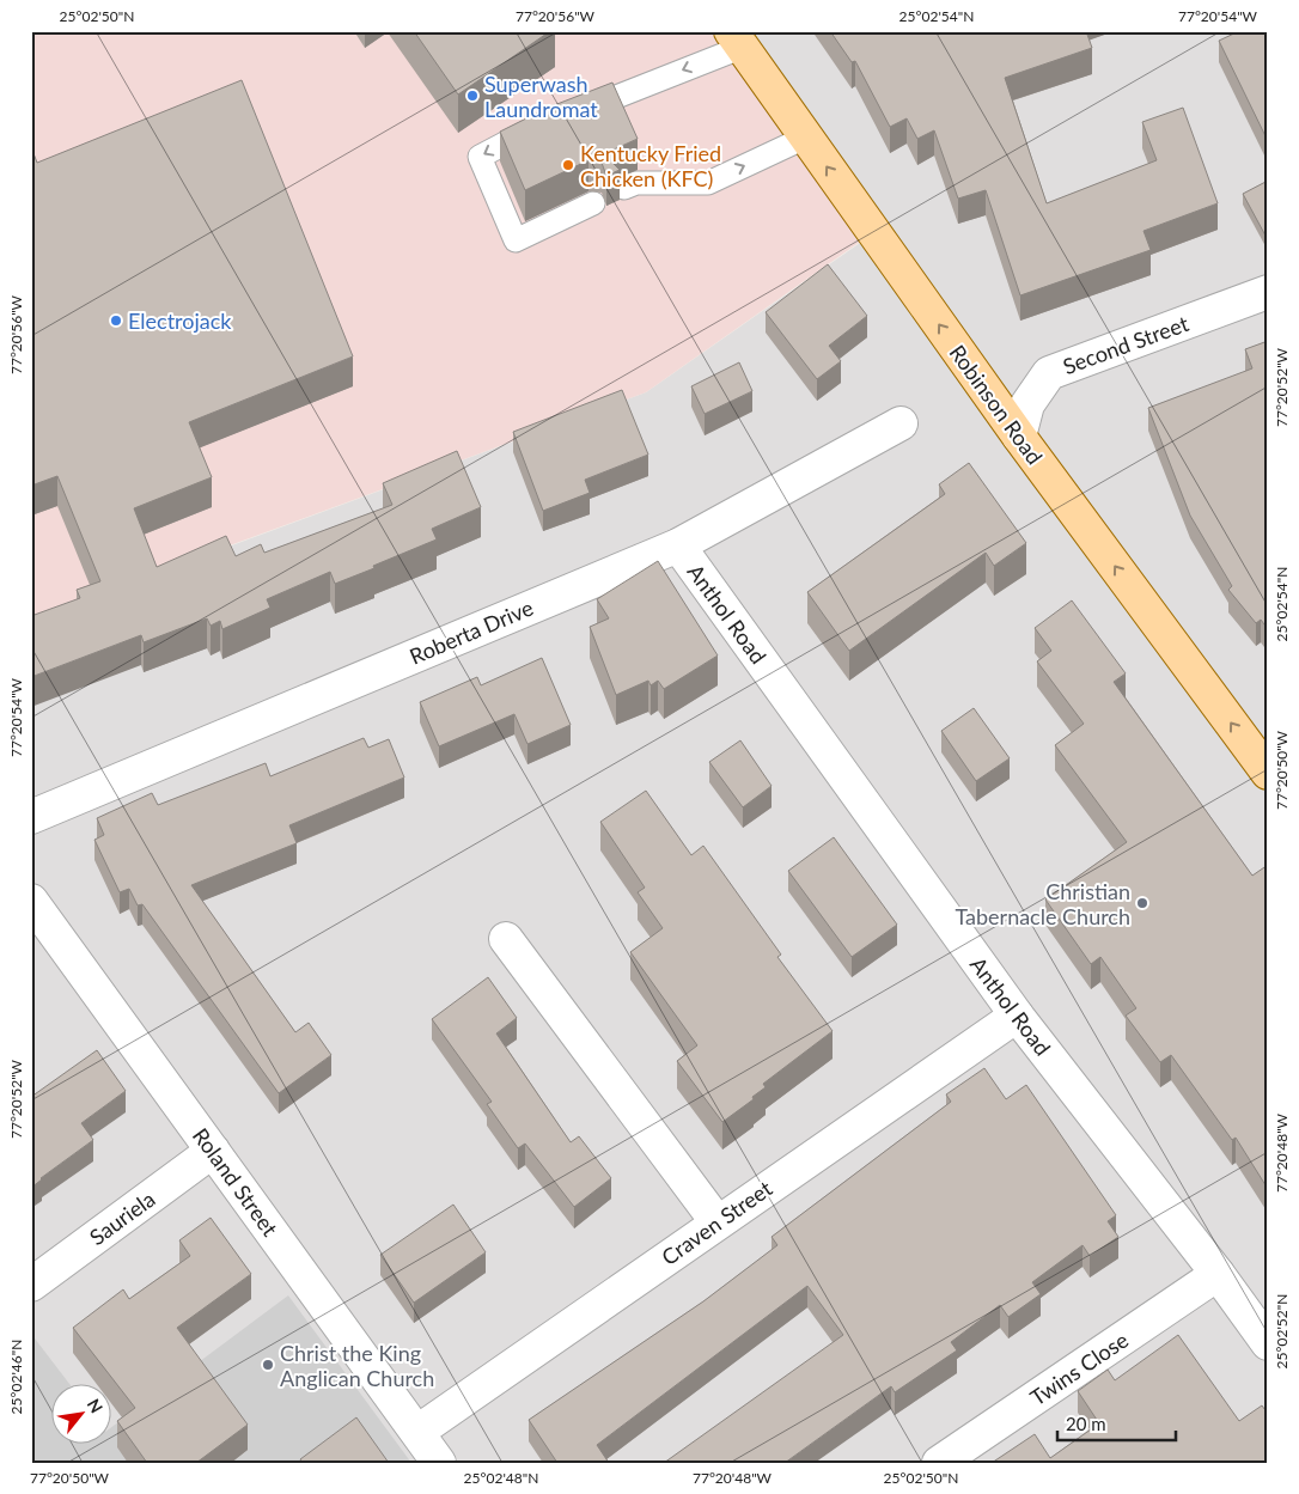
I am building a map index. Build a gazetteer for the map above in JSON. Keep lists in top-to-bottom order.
{
  "streets": {
    "main road": ["Robinson Road"],
    "street": [
      "Second Street",
      "Anthol Road",
      "Roberta Drive",
      "Roland Street",
      "Sauriela",
      "Craven Street",
      "Twins Close"
    ]
  },
  "crossings": [
    ["Second Street", "Robinson Road"],
    ["Anthol Road", "Roberta Drive"],
    ["Anthol Road", "Craven Street"],
    ["Anthol Road", "Twins Close"],
    ["Roland Street", "Sauriela"],
    ["Roland Street", "Craven Street"]
  ],
  "one_way": ["Robinson Road"],
  "places": [
    "Superwash Laundromat",
    "Kentucky Fried Chicken (KFC)",
    "Electrojack",
    "Christian Tabernacle Church",
    "Christ the King Anglican Church"
  ],
  "scale_bar": "20 m",
  "north": "top right",
  "coordinates": [
    "25°02'50\"N",
    "77°20'56\"W",
    "25°02'54\"N",
    "77°20'54\"W",
    "77°20'52\"W",
    "77°20'50\"W",
    "77°20'48\"W",
    "25°02'52\"N",
    "25°02'46\"N",
    "25°02'48\"N"
  ]
}
